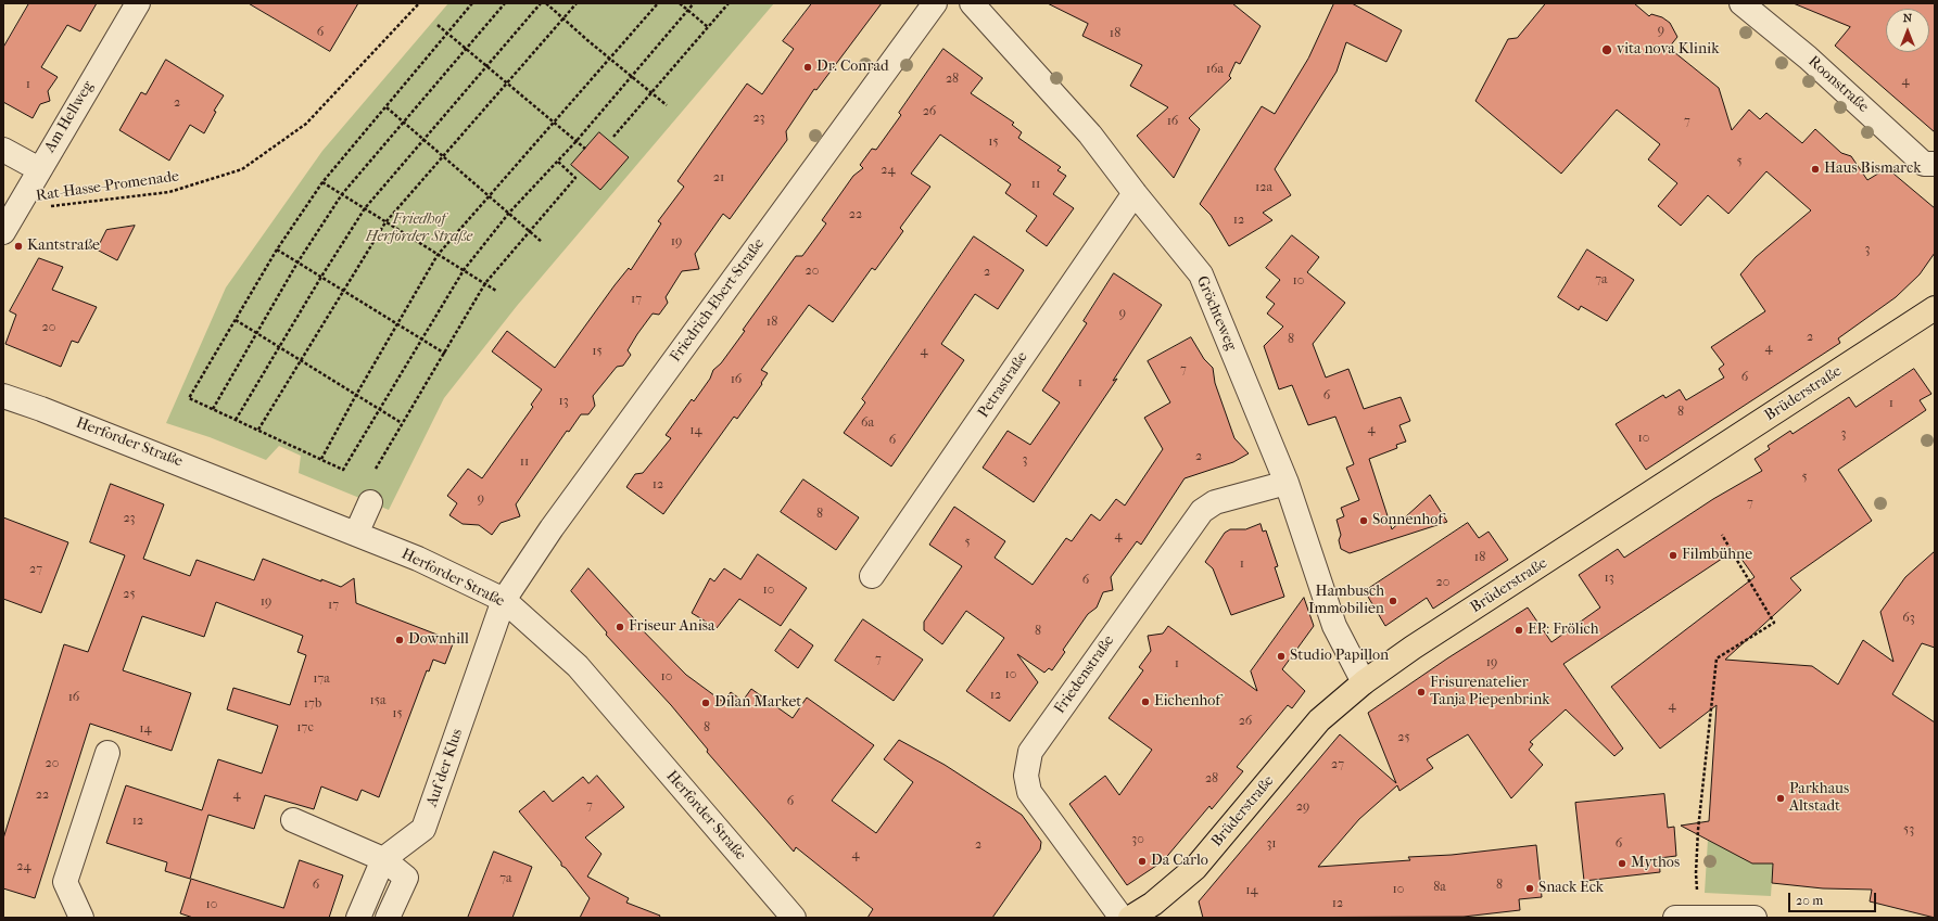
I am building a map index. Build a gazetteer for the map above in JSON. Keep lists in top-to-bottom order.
{
  "streets": {
    "main road": ["Brüderstraße"],
    "street": [
      "Roonstraße",
      "Am Hellweg",
      "Friedrich-Ebert-Straße",
      "Gröchteweg",
      "Petrastraße",
      "Herforder Straße",
      "Friedenstraße",
      "Auf der Klus"
    ],
    "path": ["Rat-Hasse-Promenade"]
  },
  "crossings": [
    ["Am Hellweg", "Rat-Hasse-Promenade"],
    ["Friedrich-Ebert-Straße", "Herforder Straße"],
    ["Friedrich-Ebert-Straße", "Auf der Klus"],
    ["Gröchteweg", "Petrastraße"],
    ["Gröchteweg", "Brüderstraße"],
    ["Gröchteweg", "Friedenstraße"],
    ["Herforder Straße", "Auf der Klus"]
  ],
  "parks": ["Friedhof Herforder Straße"],
  "places": [
    "vita nova Klinik",
    "Dr. Conrad",
    "Haus Bismarck",
    "Kantstraße",
    "Sonnenhof",
    "Filmbühne",
    "Hambusch Immobilien",
    "Friseur Anisa",
    "EP: Frölich",
    "Downhill",
    "Studio Papillon",
    "Frisurenatelier Tanja Piepenbrink",
    "Eichenhof",
    "Dilan Market",
    "Parkhaus Altstadt",
    "Da Carlo",
    "Mythos",
    "Snack Eck"
  ],
  "house_numbers": [
    "9",
    "6",
    "18",
    "16a",
    "28",
    "4",
    "1",
    "2",
    "26",
    "23",
    "16",
    "7",
    "15",
    "5",
    "24",
    "21",
    "11",
    "12a",
    "22",
    "12",
    "19",
    "3",
    "20",
    "2",
    "7a",
    "10",
    "17",
    "9",
    "18",
    "20",
    "2",
    "8",
    "4",
    "15",
    "4",
    "7",
    "6",
    "16",
    "1",
    "6",
    "13",
    "1",
    "8",
    "6a",
    "4",
    "14",
    "3",
    "10",
    "6",
    "2",
    "3",
    "11",
    "5",
    "12",
    "9",
    "7",
    "8",
    "23",
    "4",
    "5",
    "18",
    "1",
    "27",
    "13",
    "6",
    "20",
    "10",
    "25",
    "19",
    "17",
    "63",
    "8",
    "7",
    "19",
    "1",
    "10",
    "10",
    "17a",
    "12",
    "16",
    "15a",
    "17b",
    "4",
    "15",
    "26",
    "17c",
    "8",
    "14",
    "25",
    "20",
    "27",
    "28",
    "22",
    "4",
    "6",
    "7",
    "29",
    "12",
    "53",
    "30",
    "31",
    "6",
    "2",
    "4",
    "24",
    "7a",
    "6",
    "8",
    "8a",
    "10",
    "14",
    "12",
    "10"
  ],
  "scale_bar": "20 m",
  "north": "top"
}
